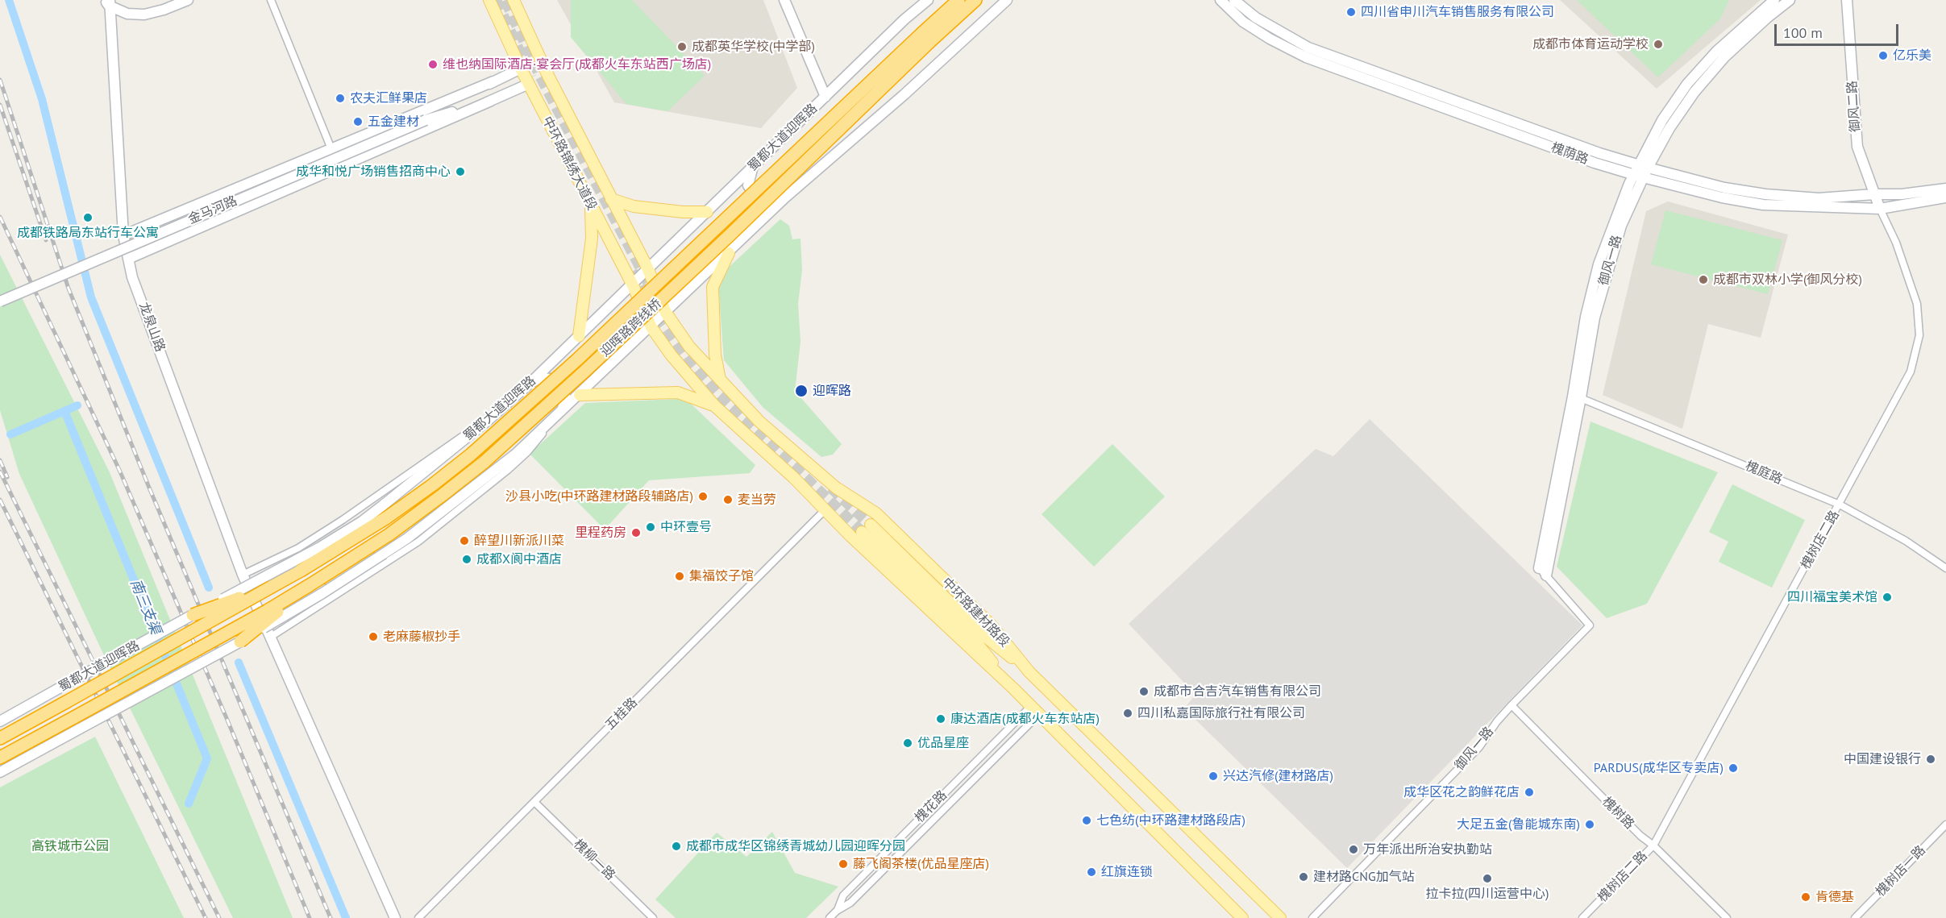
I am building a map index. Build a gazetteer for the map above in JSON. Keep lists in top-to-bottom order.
{
  "streets": {
    "highway": ["蜀都大道迎晖路", "迎晖路跨线桥"],
    "main road": [
      "御风二路",
      "槐荫路",
      "中环路锦绣大道段",
      "金马河路",
      "御风一路",
      "龙泉山路",
      "中环路建材路段"
    ],
    "street": [
      "槐庭路",
      "槐树店二路",
      "五桂路",
      "槐花路",
      "槐树路",
      "槐柳一路",
      "槐树店一路"
    ]
  },
  "crossings": [
    ["御风二路", "槐荫路"],
    ["御风二路", "槐树店二路"],
    ["蜀都大道迎晖路", "中环路锦绣大道段"],
    ["蜀都大道迎晖路", "迎晖路跨线桥"],
    ["槐荫路", "御风一路"],
    ["槐荫路", "槐树店二路"],
    ["中环路锦绣大道段", "中环路建材路段"],
    ["御风一路", "槐庭路"],
    ["御风一路", "槐树路"],
    ["槐庭路", "槐树店二路"],
    ["槐树店二路", "槐树路"],
    ["五桂路", "槐柳一路"]
  ],
  "water": ["南三支渠"],
  "parks": ["高铁城市公园"],
  "places": [
    "四川省申川汽车销售服务有限公司",
    "成都市体育运动学校",
    "成都英华学校(中学部)",
    "亿乐美",
    "维也纳国际酒店·宴会厅(成都火车东站西广场店)",
    "农夫汇鲜果店",
    "五金建材",
    "成华和悦广场销售招商中心",
    "成都铁路局东站行车公寓",
    "成都市双林小学(御风分校)",
    "迎晖路",
    "沙县小吃(中环路建材路段辅路店)",
    "麦当劳",
    "中环壹号",
    "里程药房",
    "醉望川新派川菜",
    "成都X阆中酒店",
    "集福饺子馆",
    "四川福宝美术馆",
    "老麻藤椒抄手",
    "成都市合吉汽车销售有限公司",
    "四川私嘉国际旅行社有限公司",
    "康达酒店(成都火车东站店)",
    "优品星座",
    "中国建设银行",
    "PARDUS(成华区专卖店)",
    "兴达汽修(建材路店)",
    "成华区花之韵鲜花店",
    "七色纺(中环路建材路段店)",
    "大足五金(鲁能城东南)",
    "成都市成华区锦绣青城幼儿园迎晖分园",
    "万年派出所治安执勤站",
    "藤飞阁茶楼(优品星座店)",
    "红旗连锁",
    "建材路CNG加气站",
    "拉卡拉(四川运营中心)",
    "肯德基"
  ],
  "scale_bar": "100 m"
}
